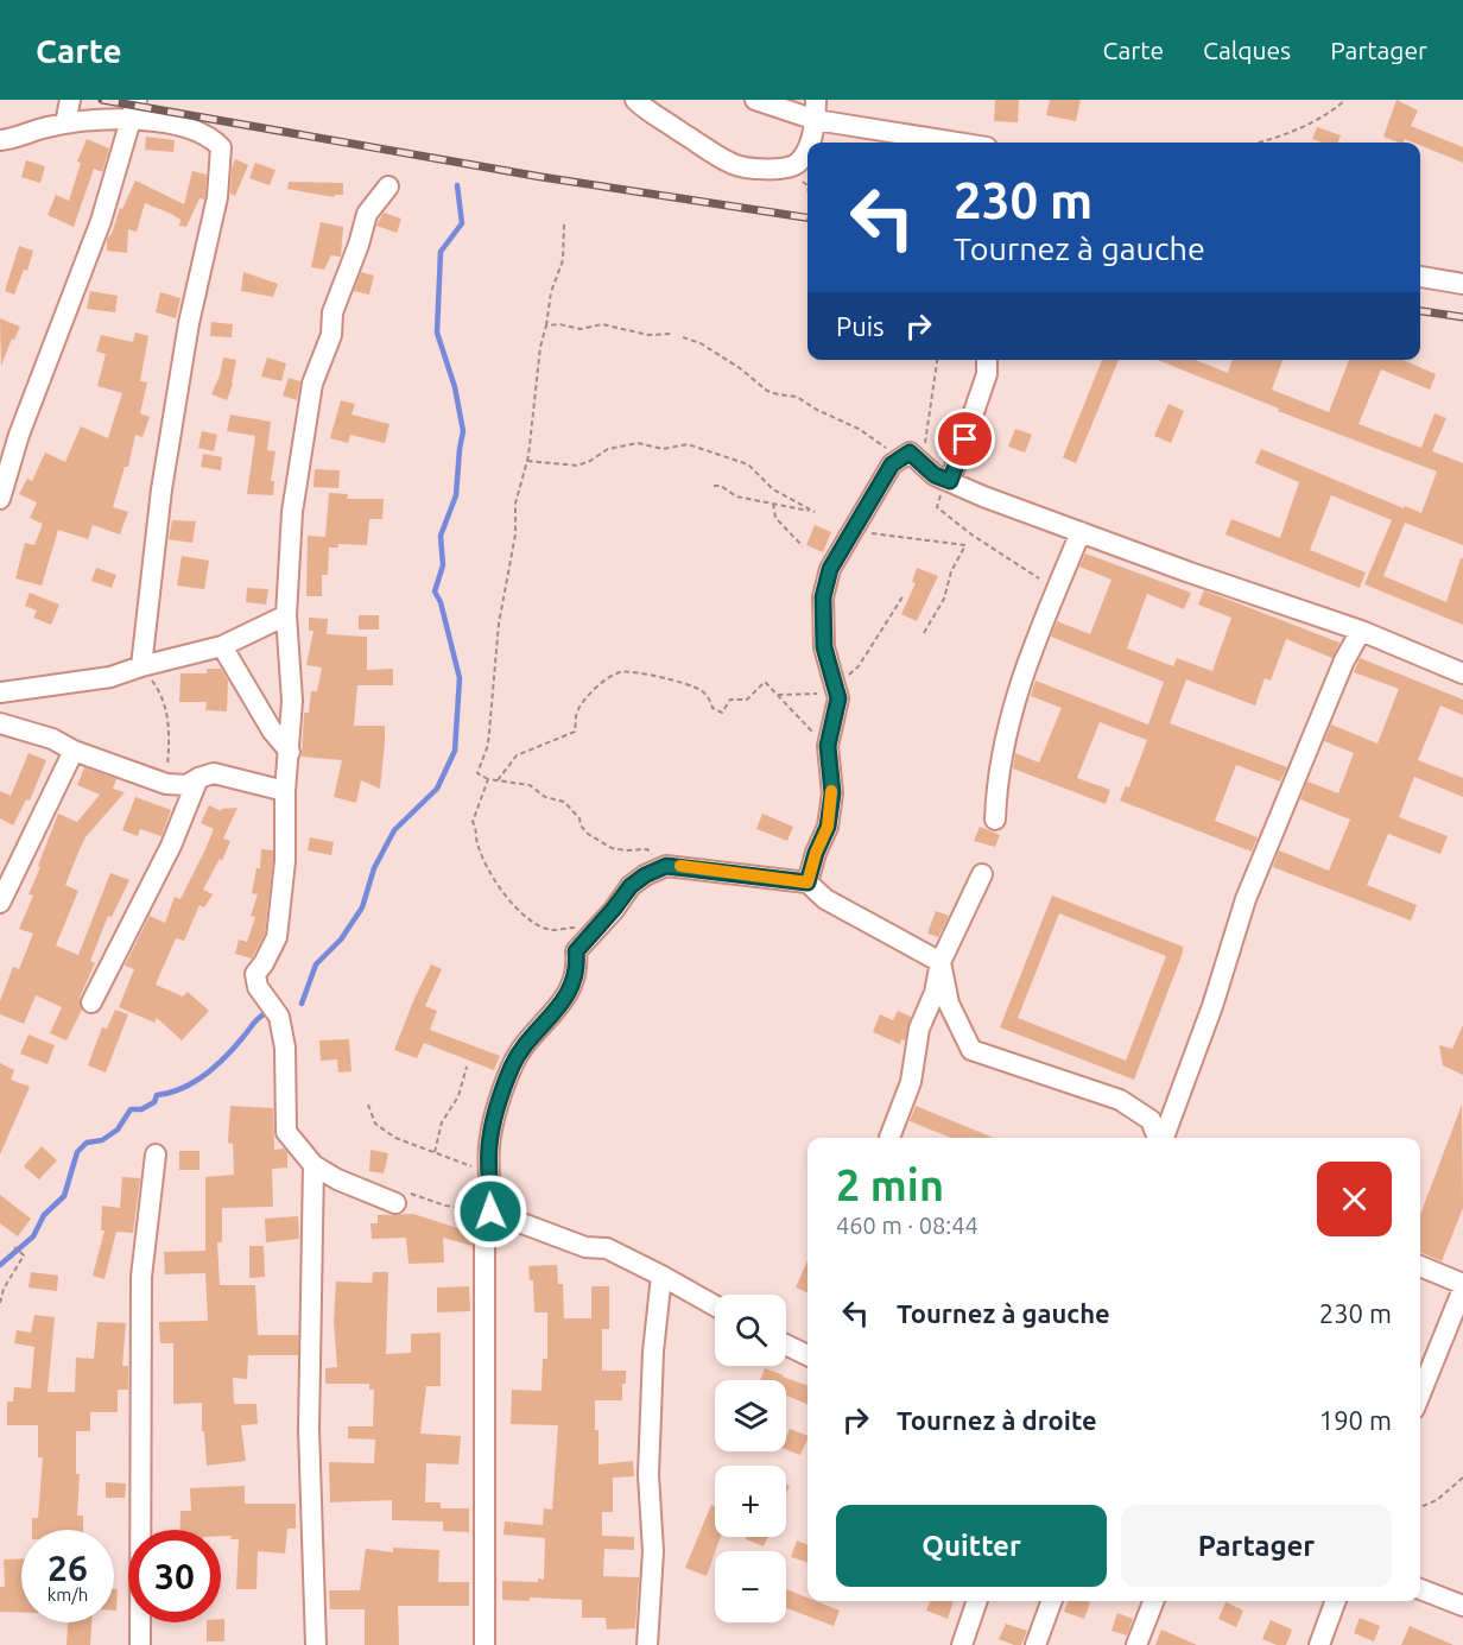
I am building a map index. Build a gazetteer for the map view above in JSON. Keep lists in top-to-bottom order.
{
  "page": {
    "header": "Carte",
    "nav": ["Carte", "Calques", "Partager"],
    "turn": ["230 m", "Tournez à gauche"],
    "then": "Puis",
    "heading": ["2 min", "460 m · 08:44"],
    "list": [
      {
        "name": "Tournez à gauche",
        "value": "230 m"
      },
      {
        "name": "Tournez à droite",
        "value": "190 m"
      }
    ],
    "map_buttons": ["+", "−"],
    "buttons": ["Quitter", "Partager"],
    "speed": "26 km/h",
    "limit": "30"
  }
}
